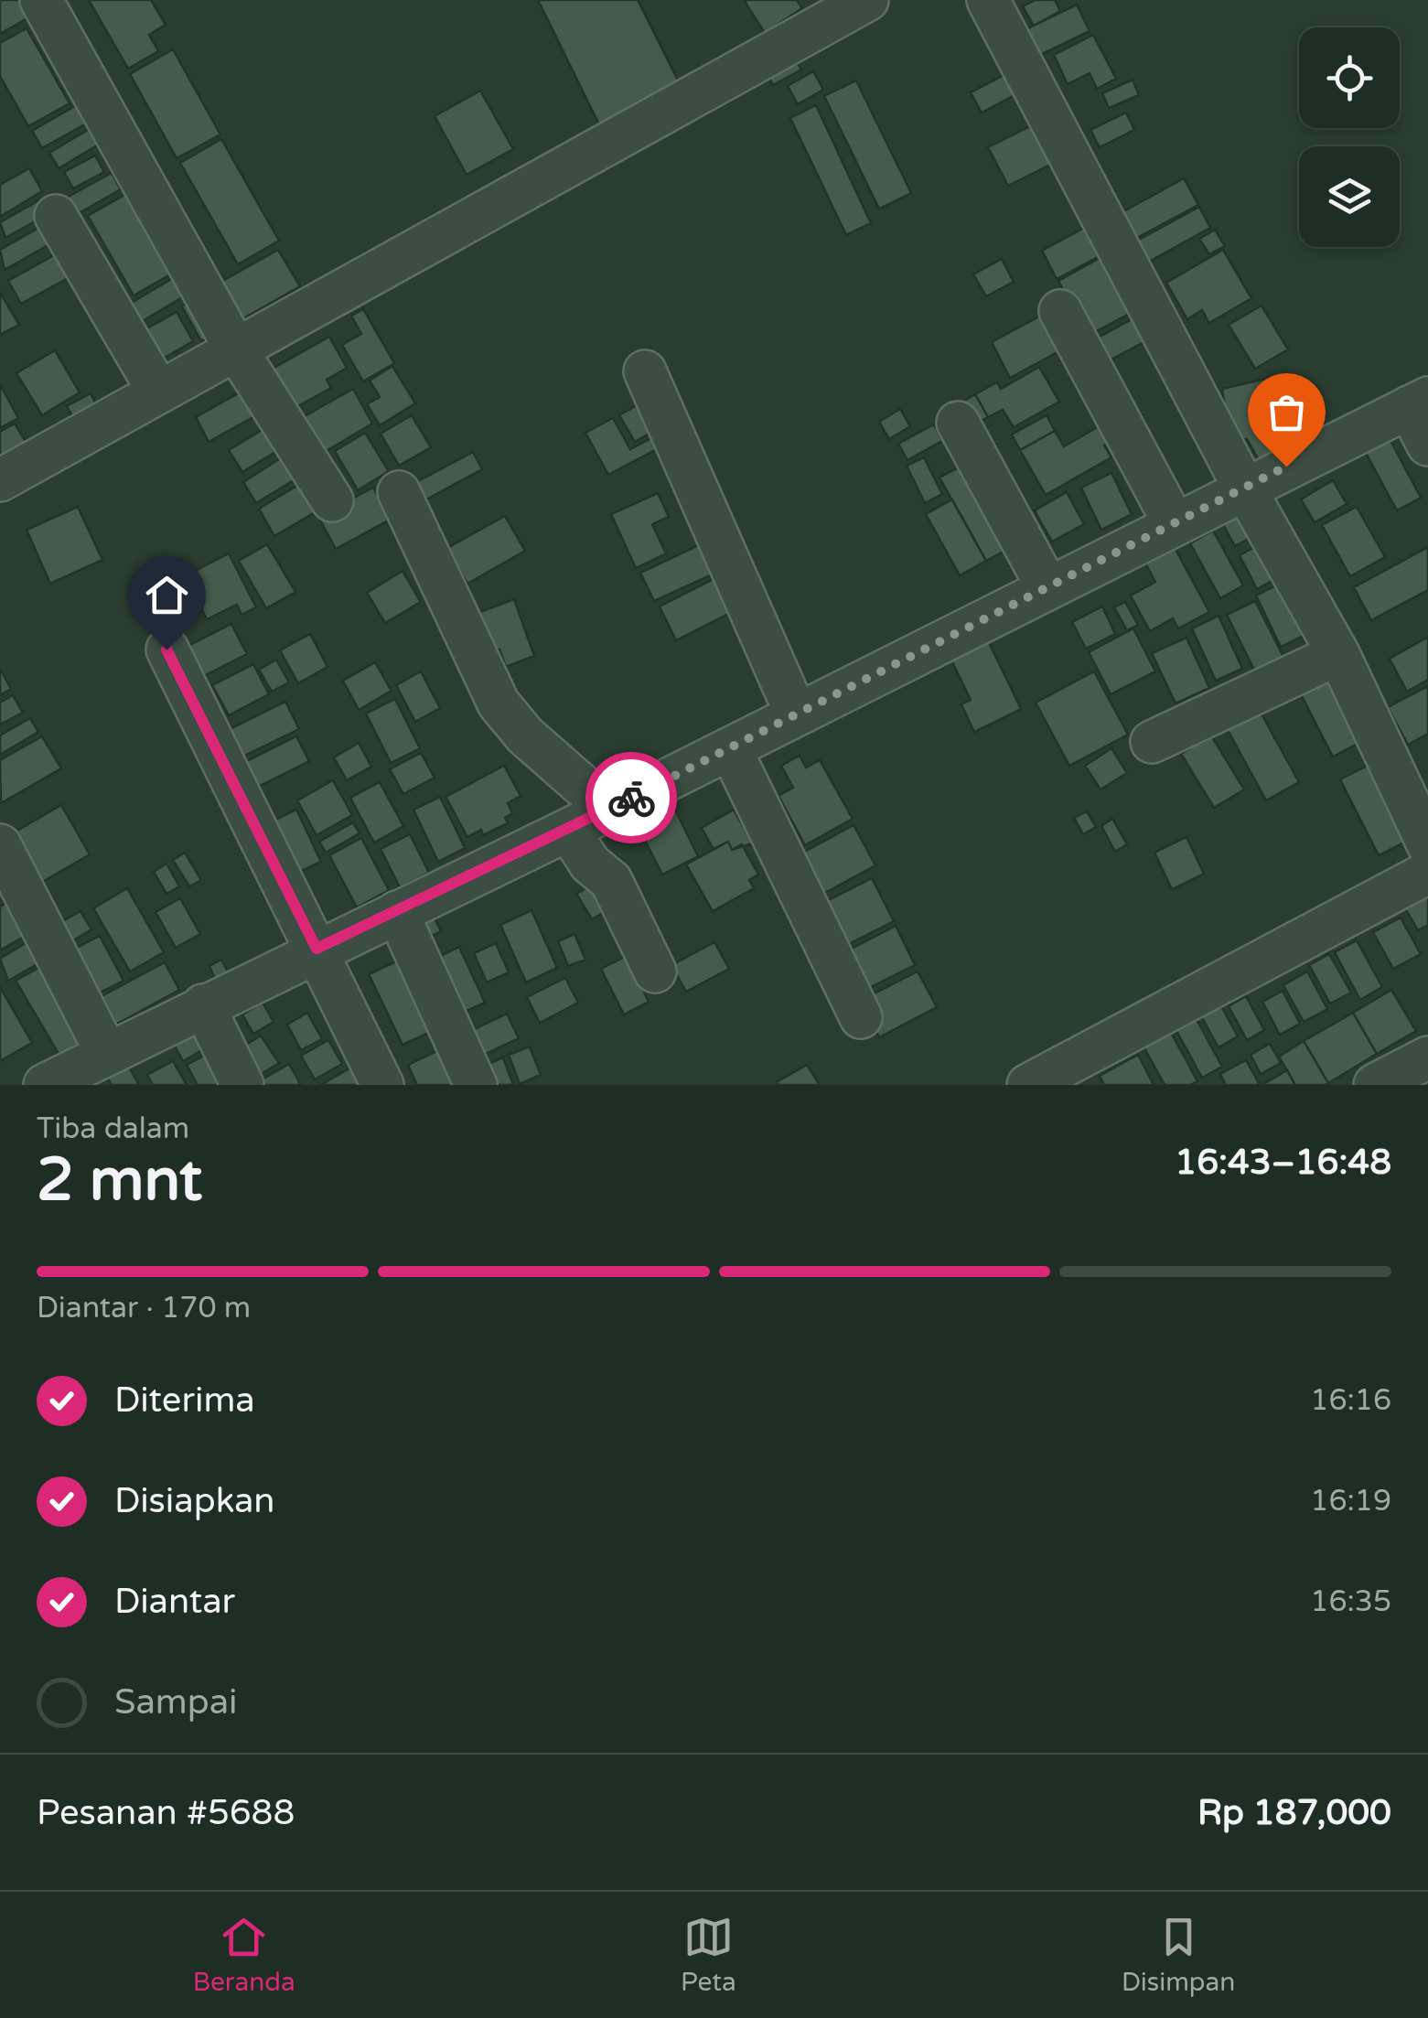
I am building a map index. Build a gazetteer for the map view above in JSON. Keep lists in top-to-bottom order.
{
  "page": {
    "heading": ["2 mnt", "Tiba dalam", "16:43–16:48"],
    "panel": ["Pesanan #5688", "Rp 187,000"],
    "bar": "Diantar · 170 m",
    "list": [
      ["Diterima", "16:16"],
      ["Disiapkan", "16:19"],
      ["Diantar", "16:35"],
      "Sampai"
    ],
    "tabs": ["Beranda", "Peta", "Disimpan"]
  }
}
